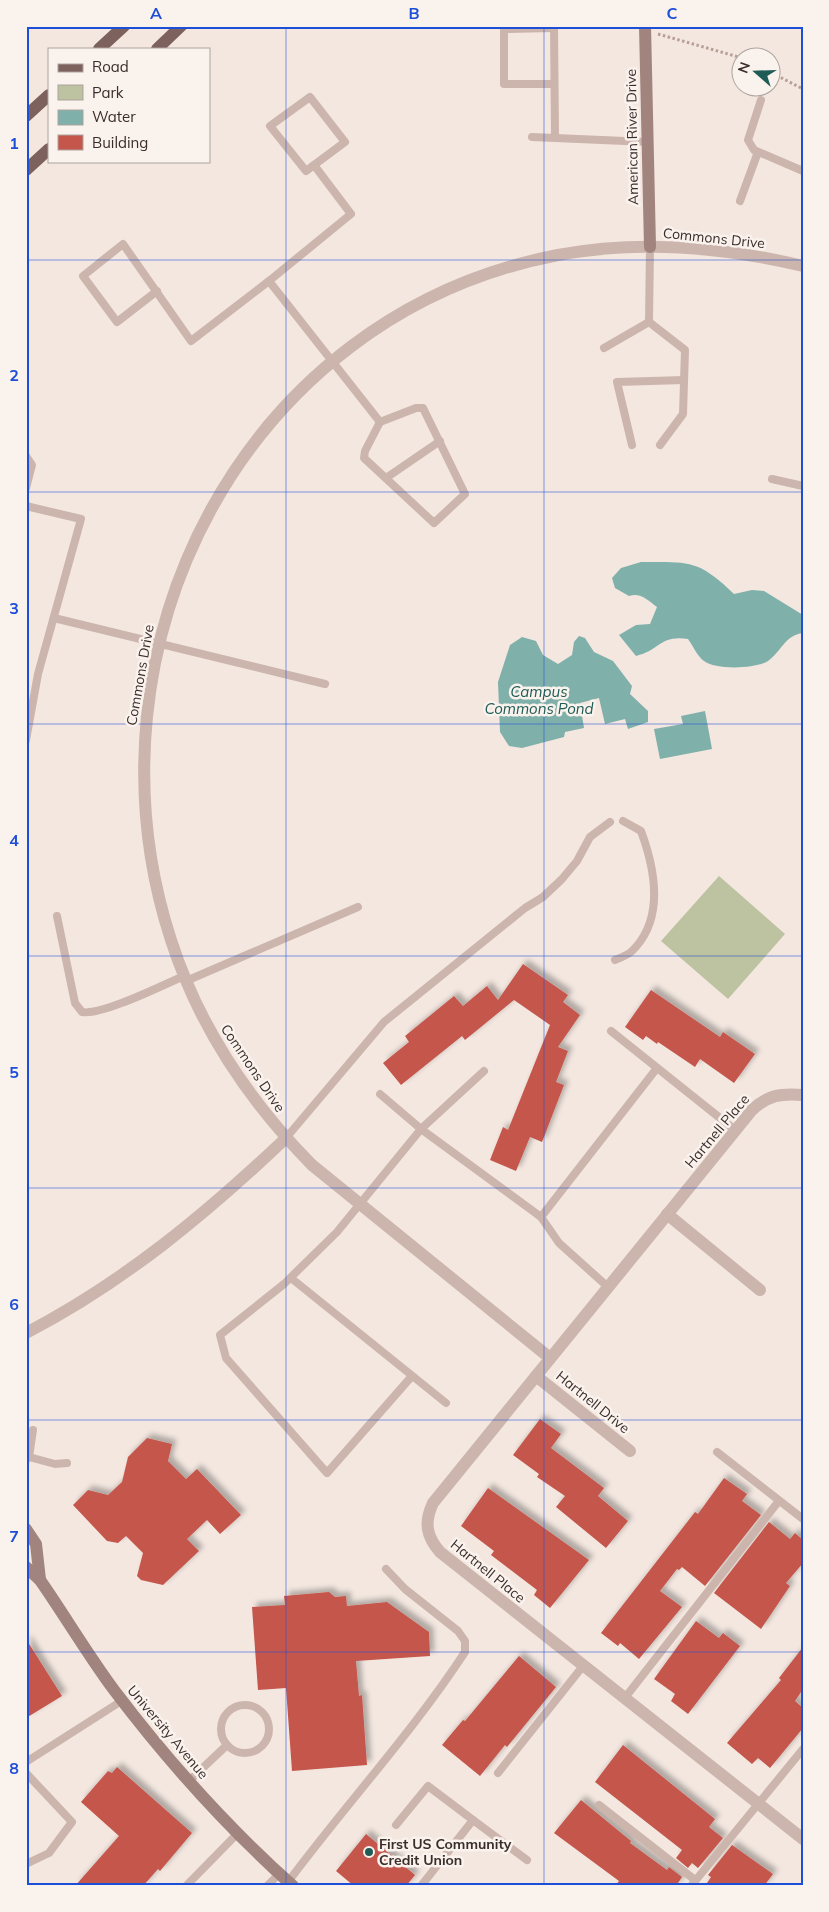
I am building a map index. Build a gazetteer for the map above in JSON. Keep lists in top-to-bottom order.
{
  "streets": {
    "street": [
      "American River Drive",
      "Commons Drive",
      "Hartnell Place",
      "Hartnell Drive",
      "University Avenue"
    ]
  },
  "crossings": [
    ["American River Drive", "Commons Drive"],
    ["Commons Drive", "Hartnell Place"],
    ["Hartnell Place", "Hartnell Drive"]
  ],
  "water": ["Campus Commons Pond"],
  "places": ["First US Community Credit Union"],
  "legend": [
    "Road",
    "Park",
    "Water",
    "Building"
  ],
  "north": "left",
  "grid": {
    "columns": ["A", "B", "C"],
    "rows": [
      "1",
      "2",
      "3",
      "4",
      "5",
      "6",
      "7",
      "8"
    ]
  }
}
